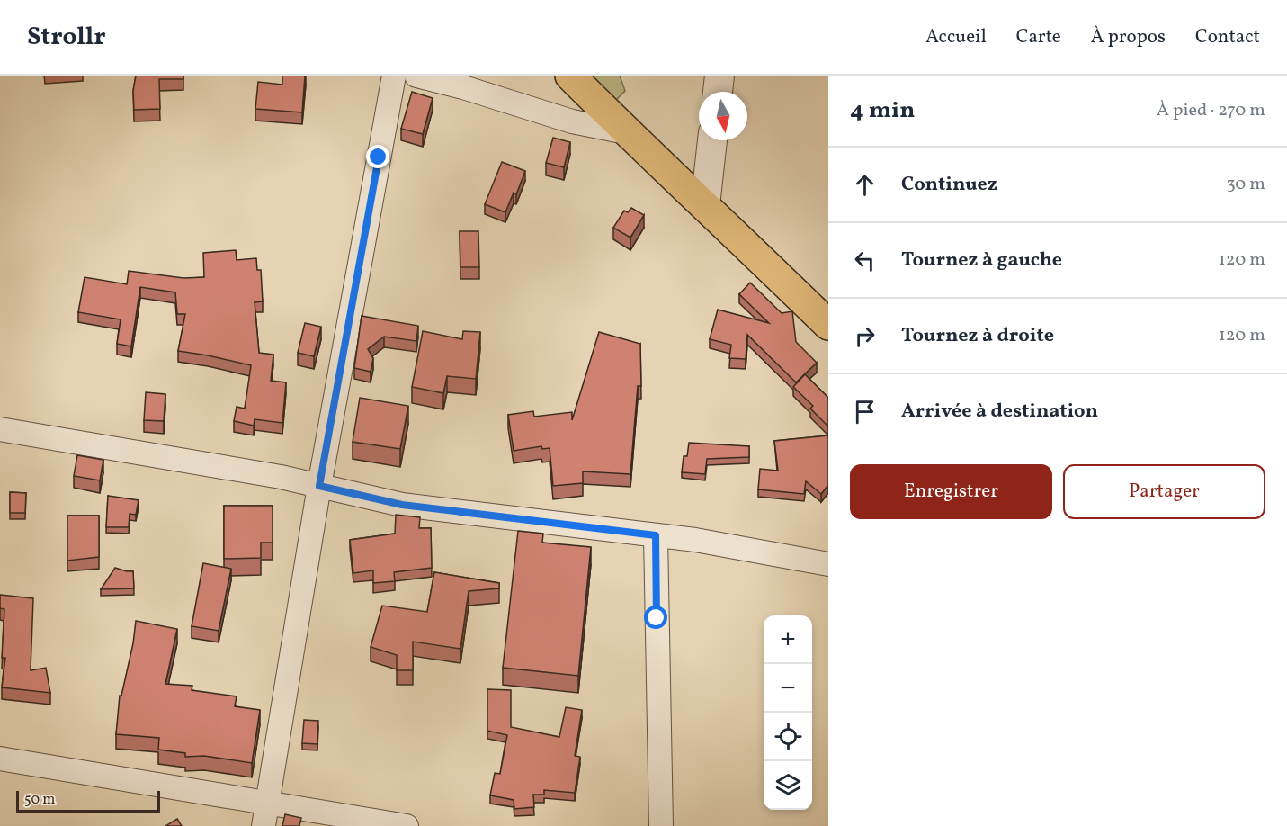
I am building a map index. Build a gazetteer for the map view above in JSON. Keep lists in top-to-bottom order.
{
  "scale_bar": "50 m",
  "north": "bottom",
  "page": {
    "header": "Strollr",
    "nav": [
      "Accueil",
      "Carte",
      "À propos",
      "Contact"
    ],
    "heading": ["4 min", "À pied · 270 m"],
    "list": [
      ["Continuez", "30 m"],
      ["Tournez à gauche", "120 m"],
      ["Tournez à droite", "120 m"],
      "Arrivée à destination"
    ],
    "buttons": ["Enregistrer", "Partager"],
    "map_buttons": ["+", "−"],
    "scale": "50 m"
  }
}
